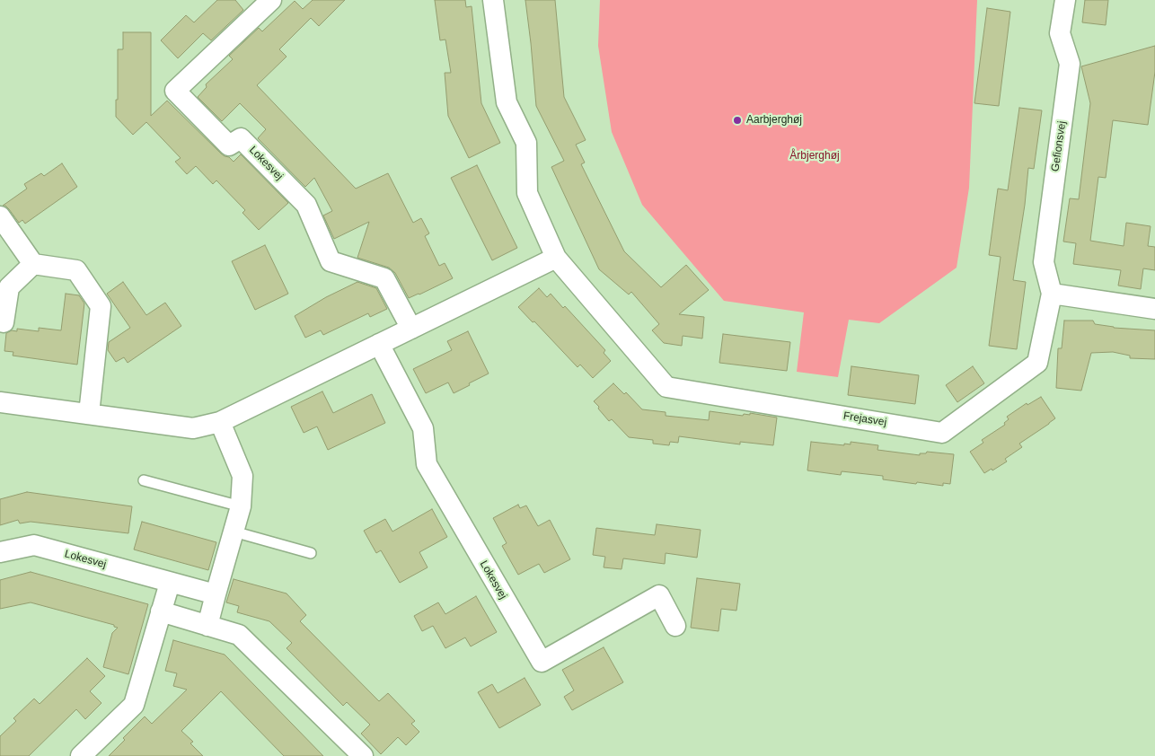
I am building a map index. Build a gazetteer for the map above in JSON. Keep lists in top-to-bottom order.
{
  "streets": {
    "street": ["Gefionsvej", "Lokesvej", "Frejasvej"]
  },
  "crossings": [
    ["Gefionsvej", "Frejasvej"]
  ],
  "parks": ["Årbjerghøj"],
  "places": ["Aarbjerghøj"]
}
